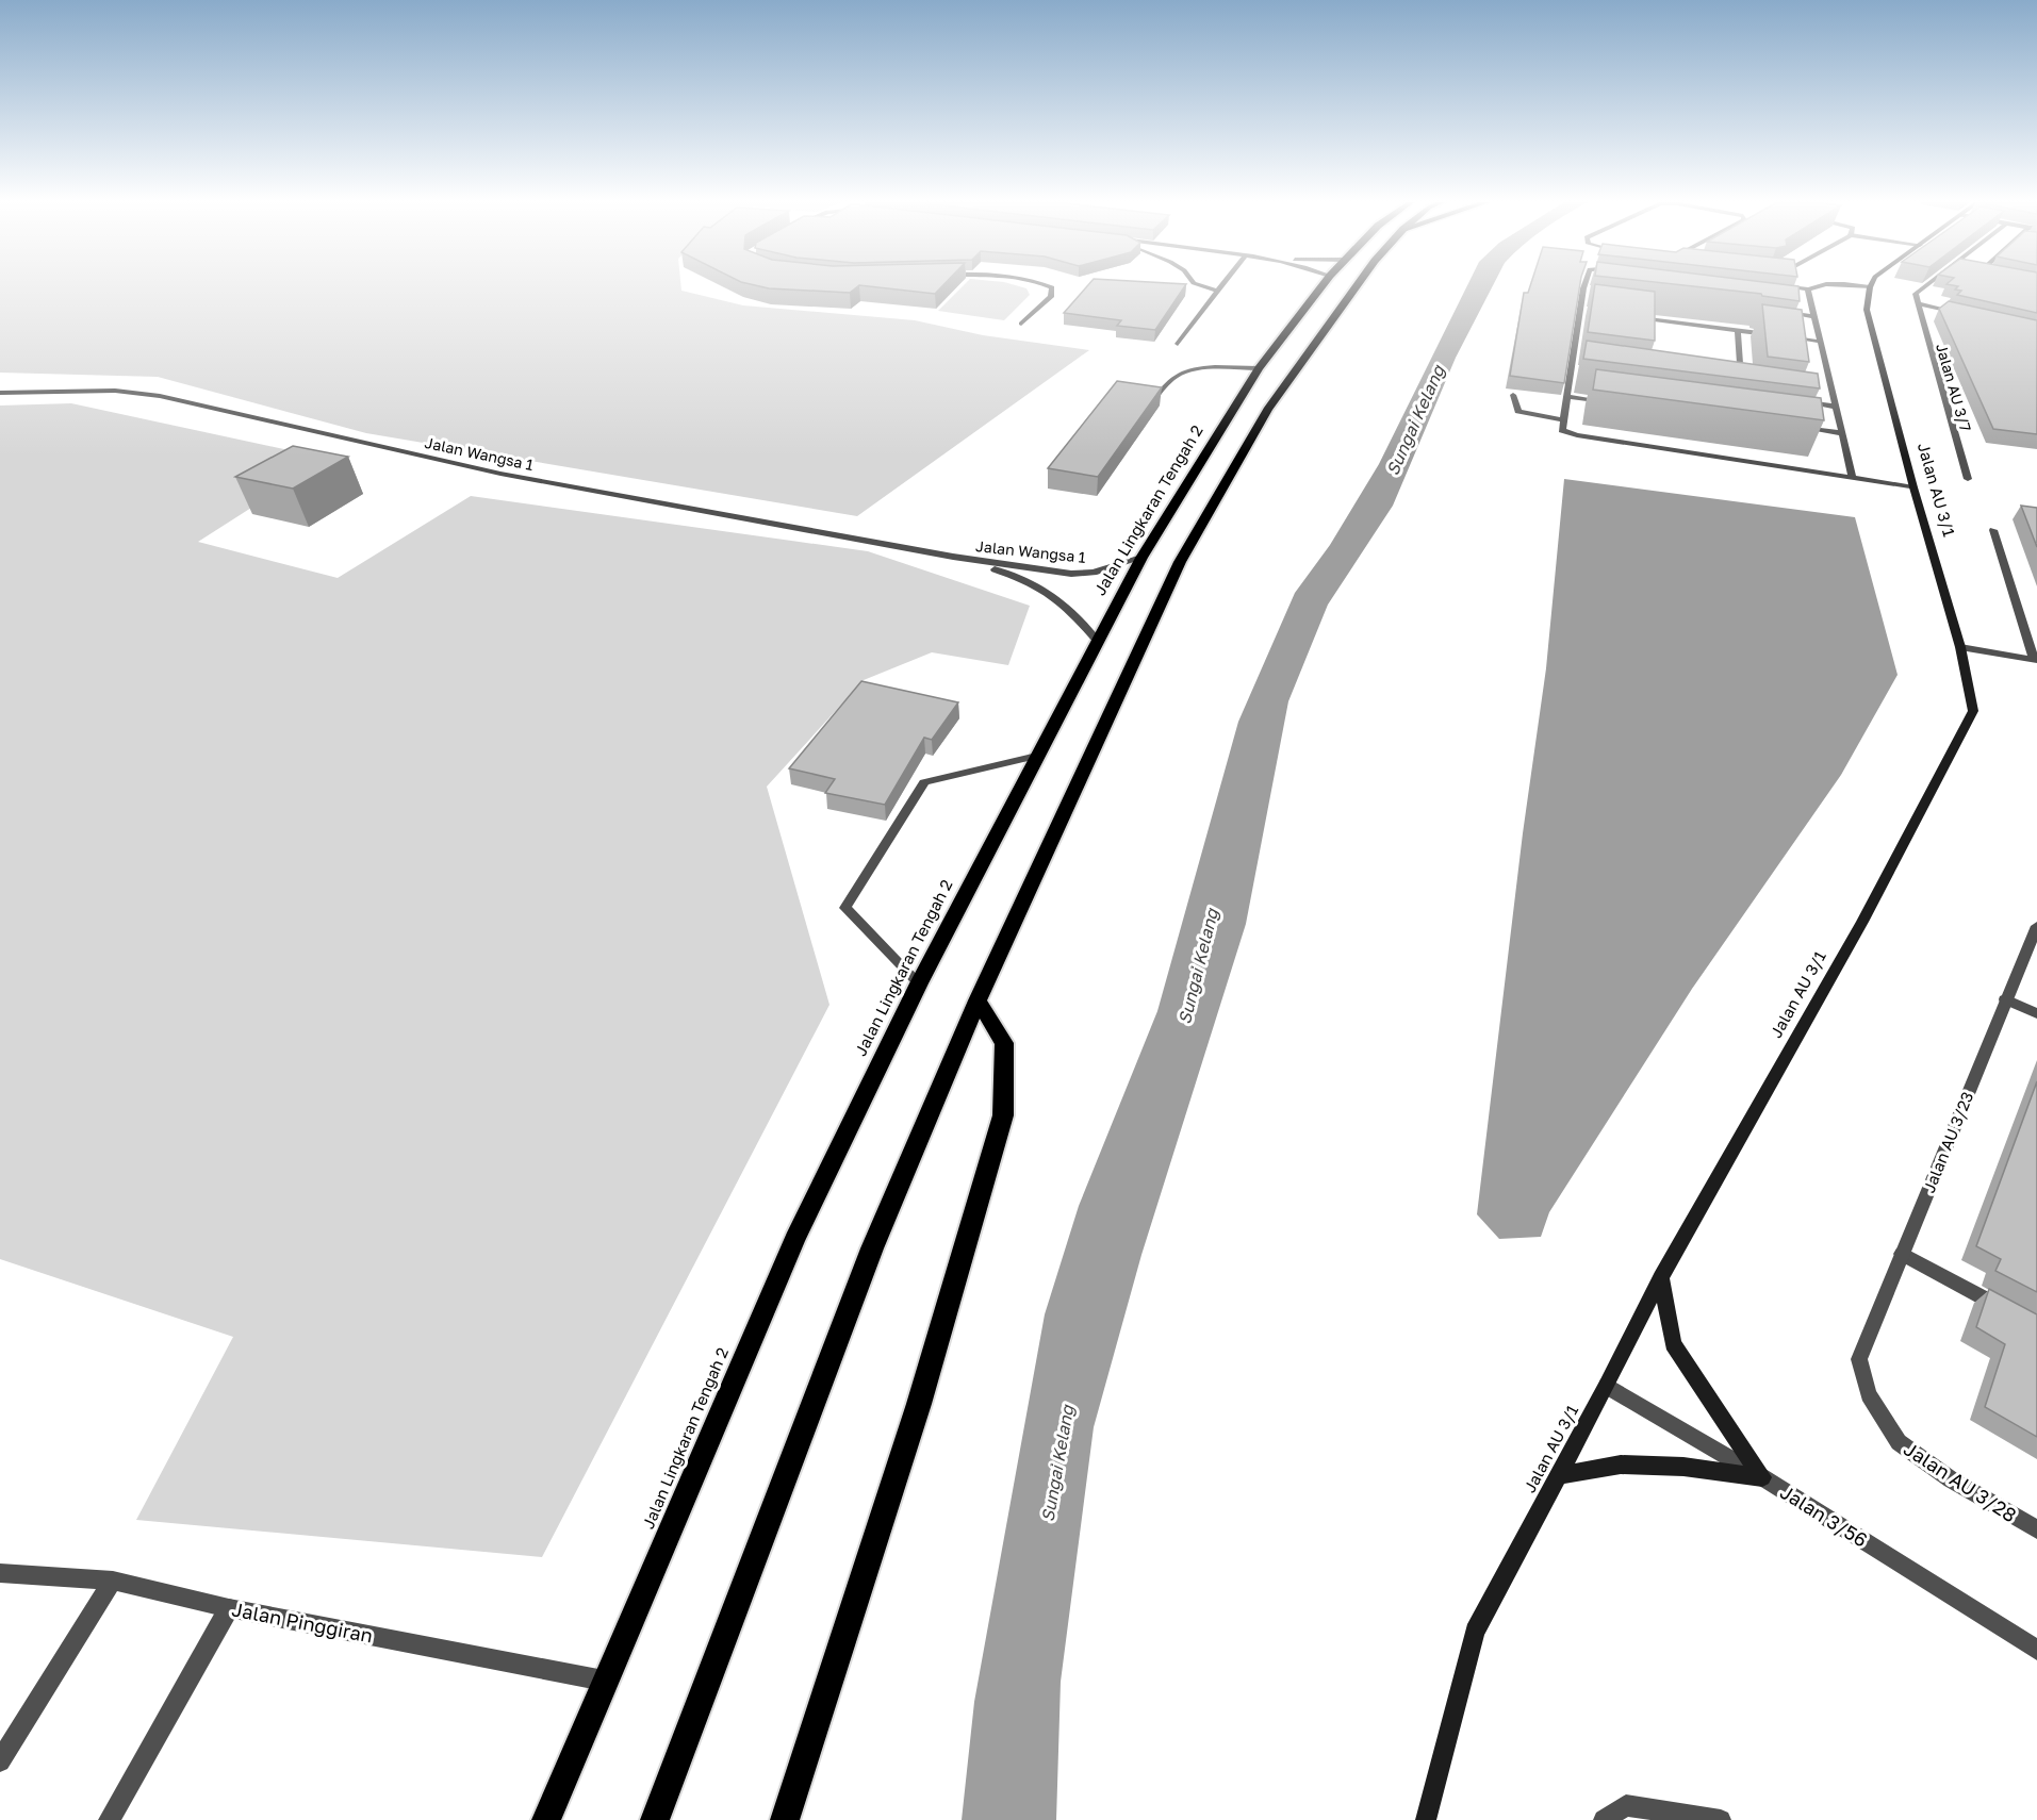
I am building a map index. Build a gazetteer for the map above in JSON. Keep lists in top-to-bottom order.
{
  "streets": {
    "highway": ["Jalan Lingkaran Tengah 2"],
    "main road": ["Jalan AU 3/1"],
    "street": [
      "Jalan AU 3/7",
      "Jalan Wangsa 1",
      "Jalan AU 3/23",
      "Jalan AU 3/28",
      "Jalan 3/56",
      "Jalan Pinggiran"
    ]
  },
  "crossings": [
    ["Jalan Wangsa 1", "Jalan Lingkaran Tengah 2"],
    ["Jalan AU 3/1", "Jalan 3/56"],
    ["Jalan Lingkaran Tengah 2", "Jalan Pinggiran"],
    ["Jalan AU 3/23", "Jalan AU 3/28"]
  ],
  "water": ["Sungai Kelang"]
}
